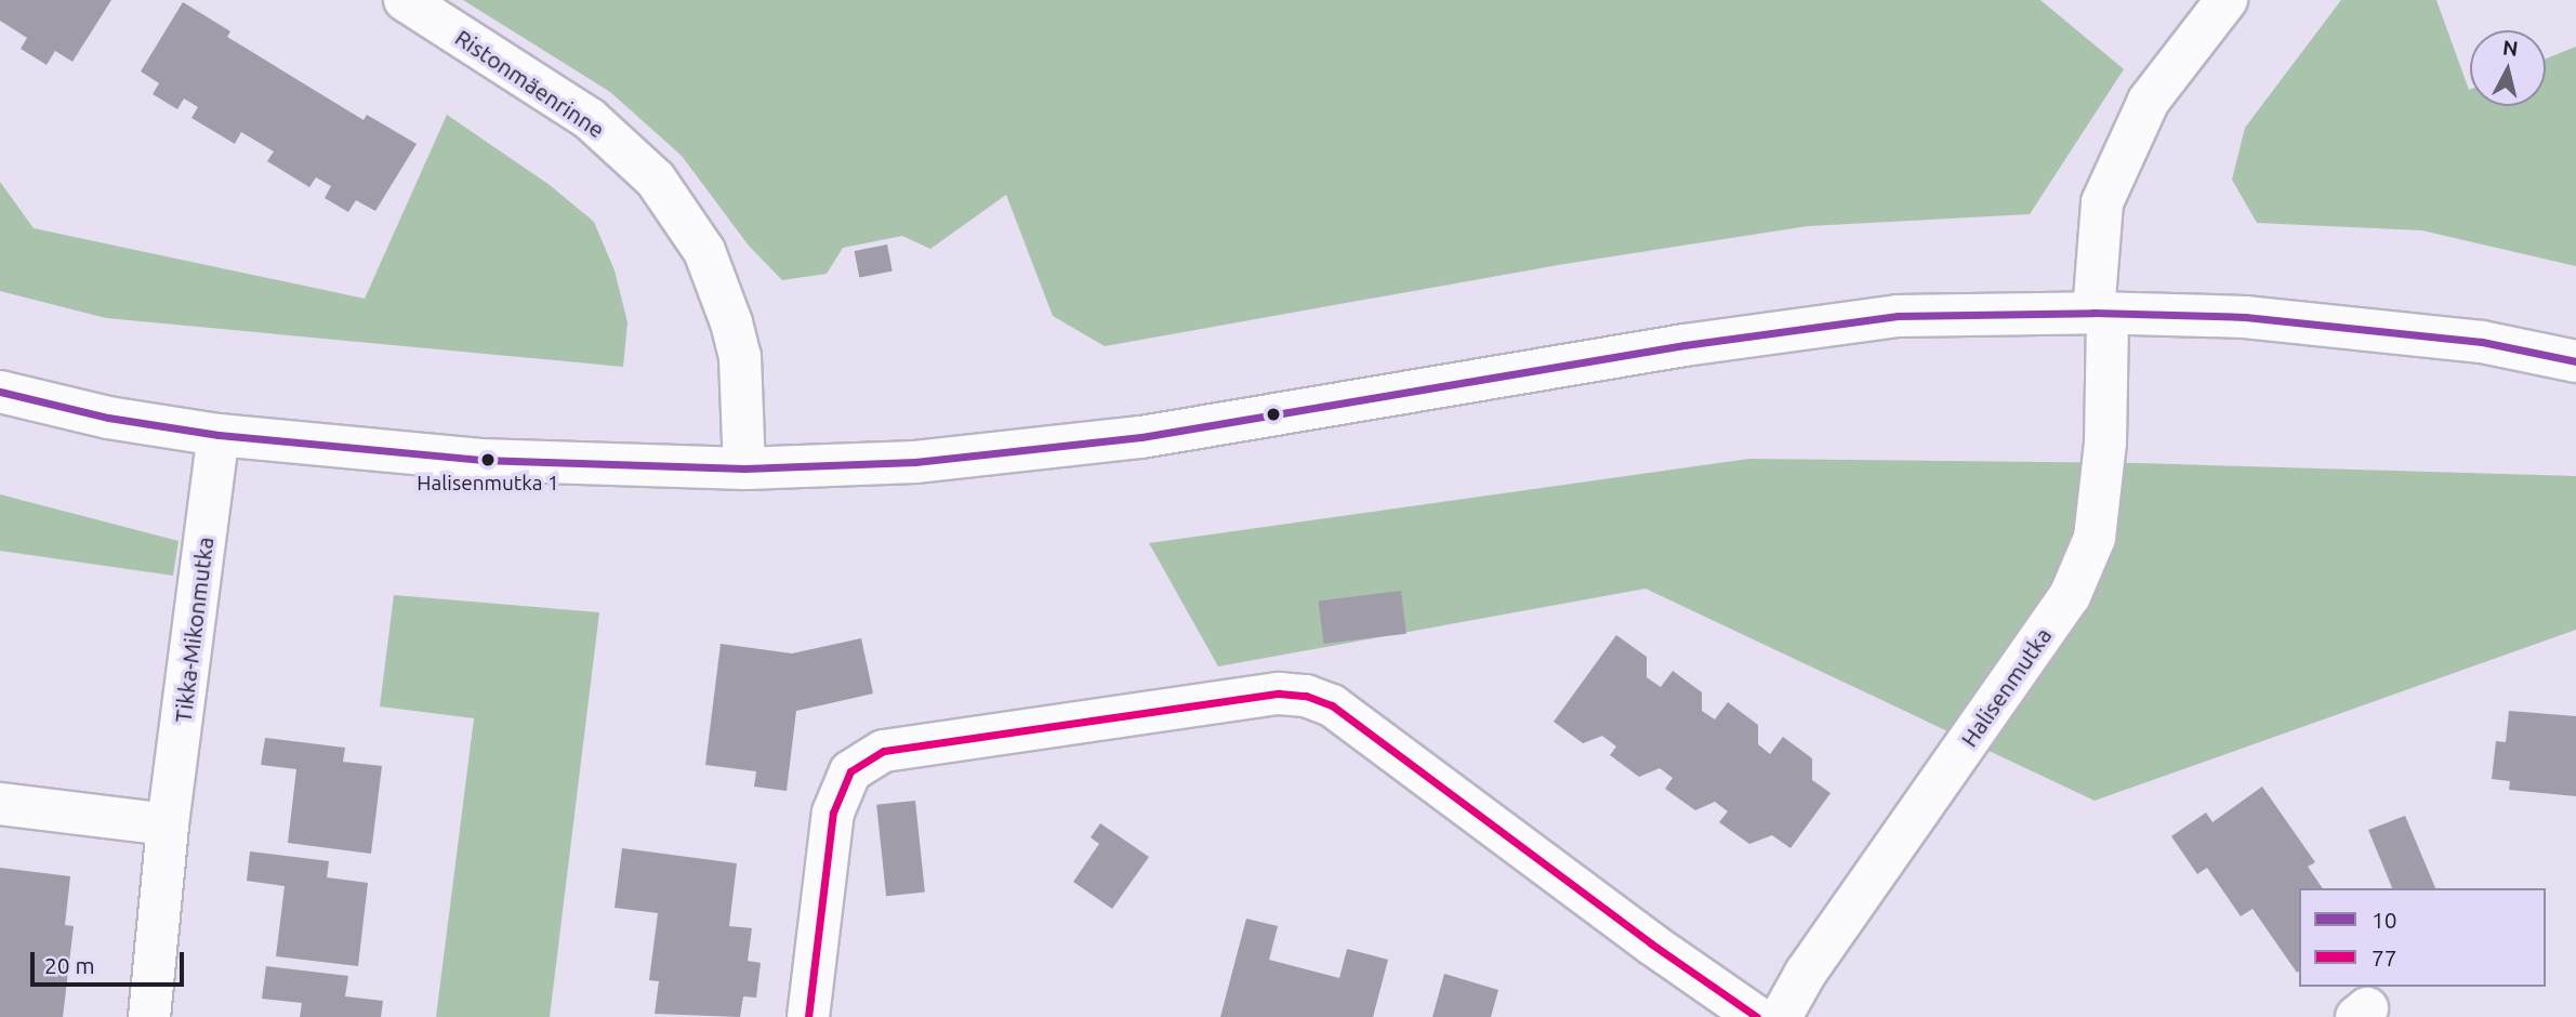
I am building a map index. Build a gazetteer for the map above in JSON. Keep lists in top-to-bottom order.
{
  "streets": {
    "street": ["Ristonmäenrinne", "Tikka-Mikonmutka", "Halisenmutka"]
  },
  "places": ["Halisenmutka 1"],
  "lines": ["transit line 10", "transit line 77"],
  "legend": ["10", "77"],
  "scale_bar": "20 m",
  "north": "top"
}
